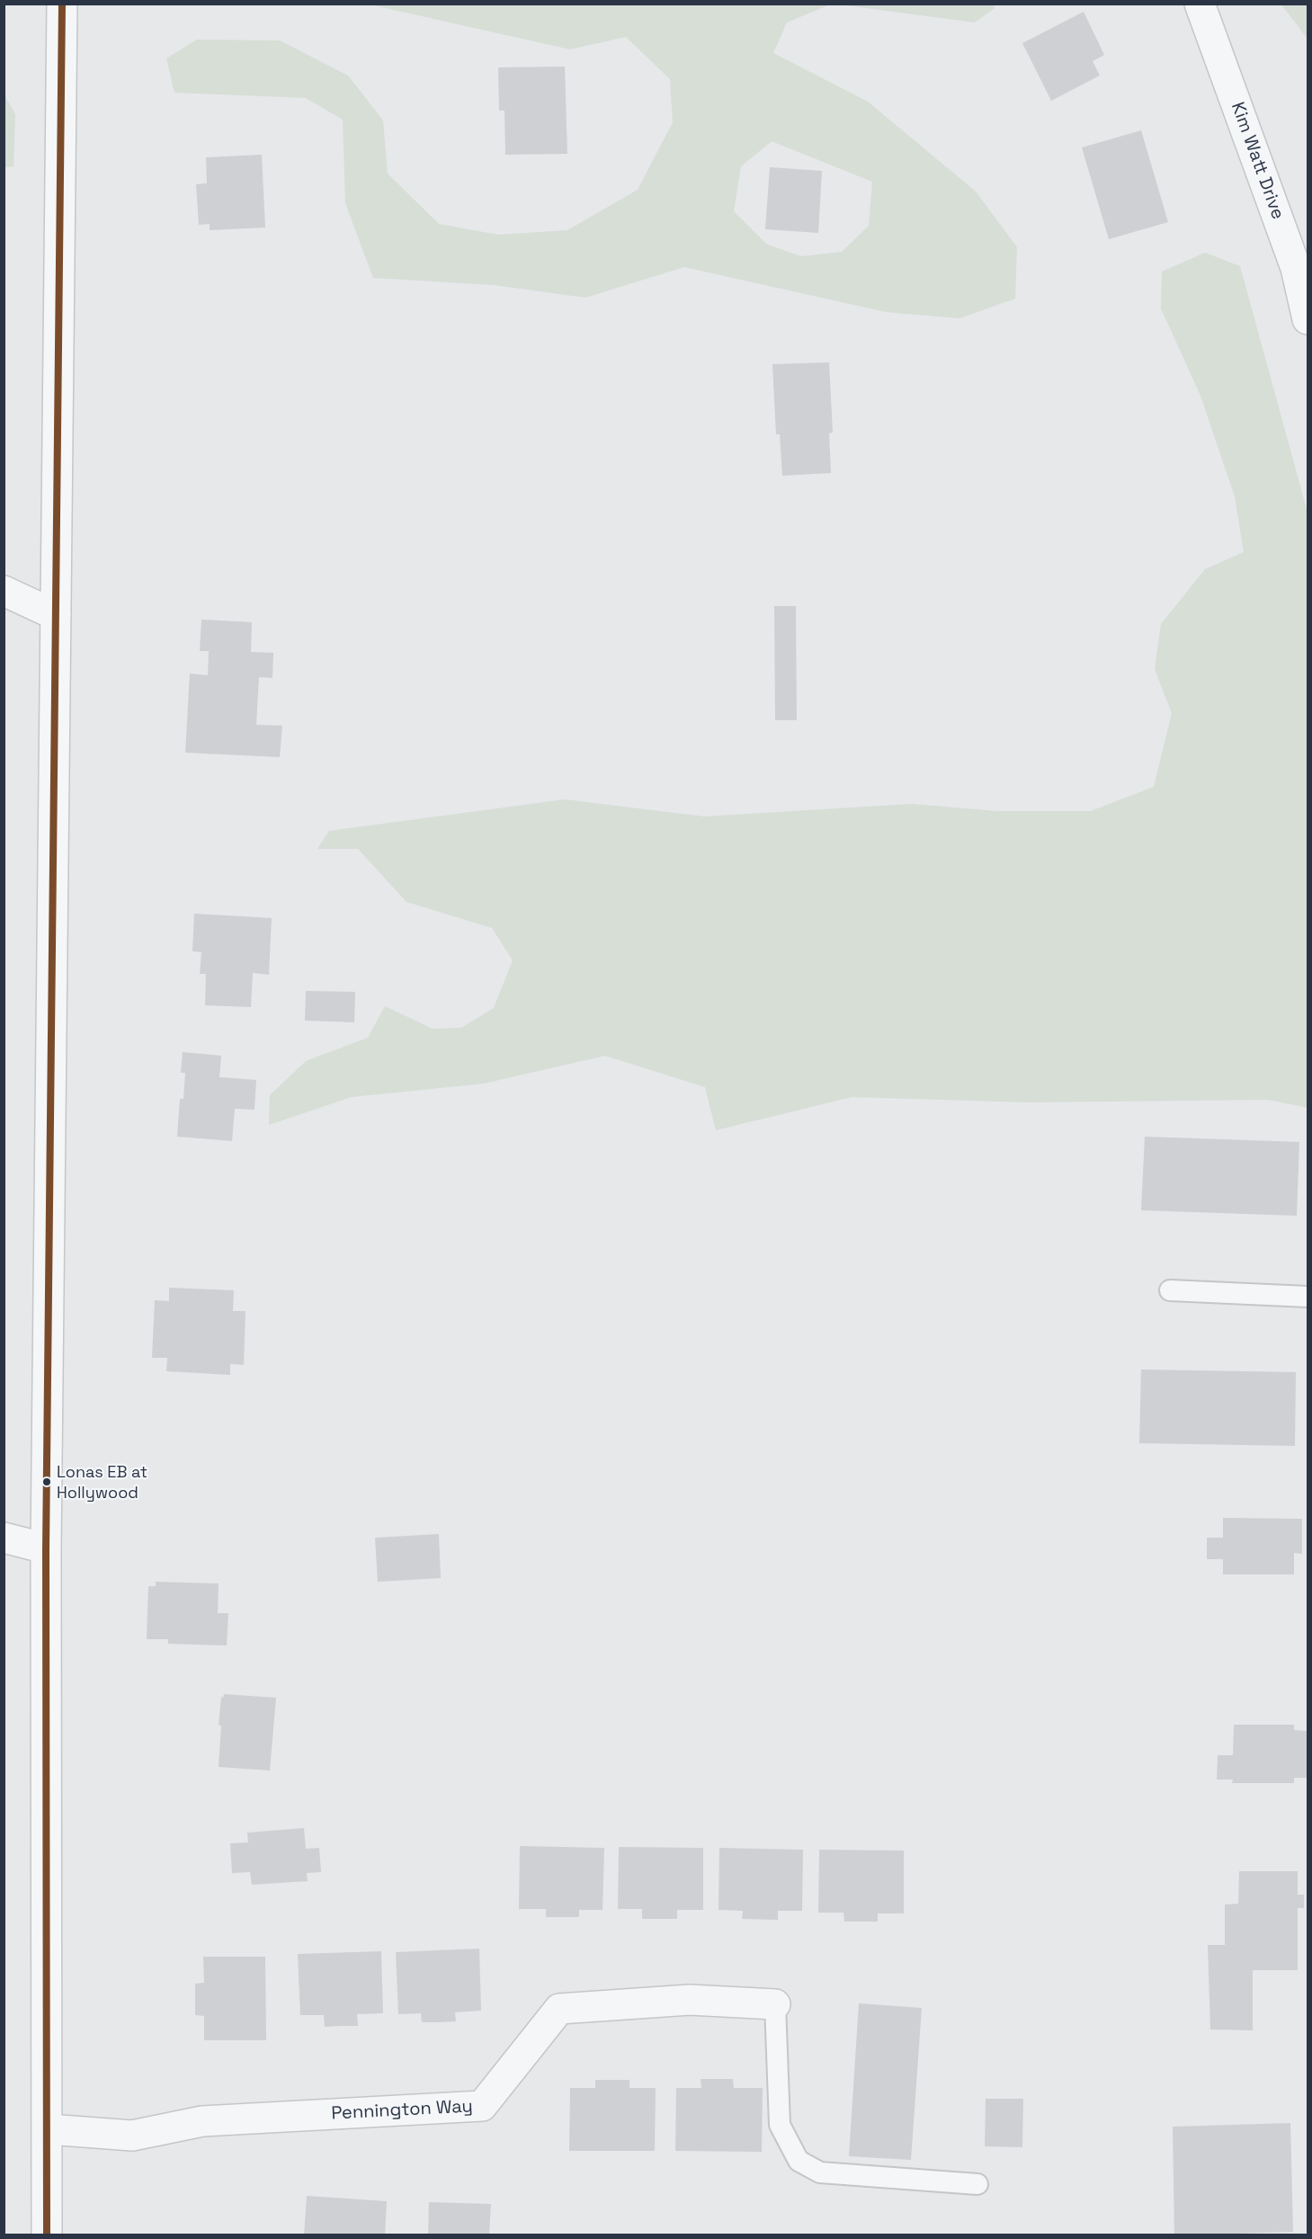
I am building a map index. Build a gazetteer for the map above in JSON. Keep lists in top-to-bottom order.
{
  "streets": {
    "street": ["Kim Watt Drive", "Pennington Way"]
  },
  "places": ["Lonas EB at Hollywood"]
}
